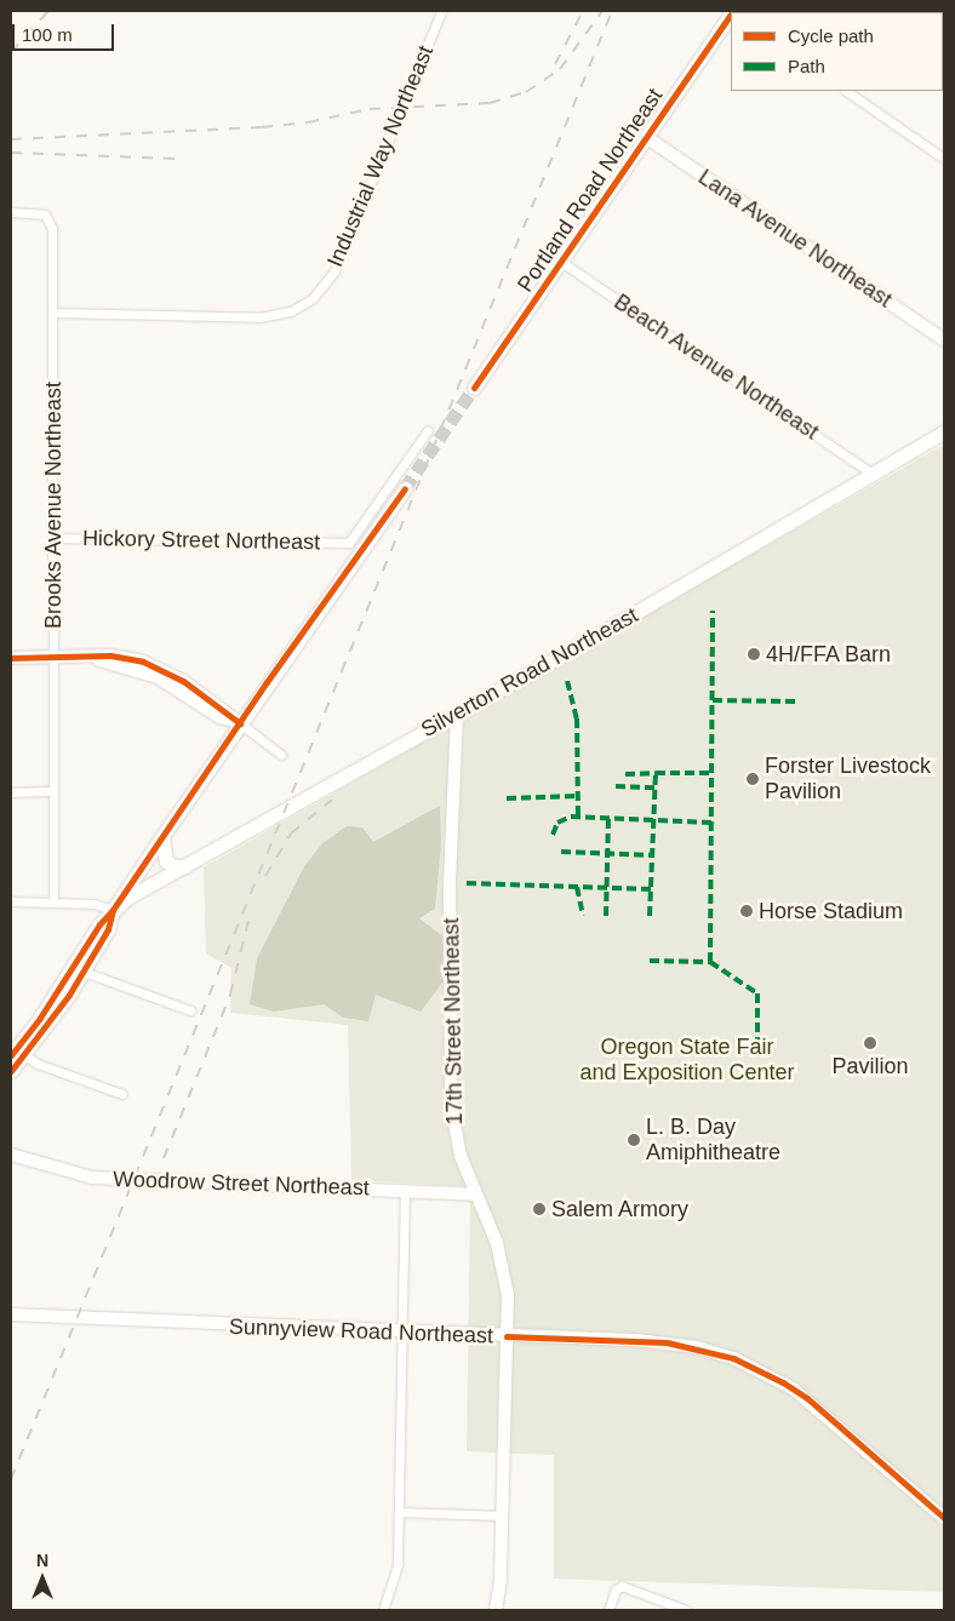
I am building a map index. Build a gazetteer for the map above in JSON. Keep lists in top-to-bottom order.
{
  "streets": {
    "main road": [
      "Portland Road Northeast",
      "Lana Avenue Northeast",
      "Silverton Road Northeast",
      "17th Street Northeast",
      "Woodrow Street Northeast",
      "Sunnyview Road Northeast"
    ],
    "street": [
      "Industrial Way Northeast",
      "Beach Avenue Northeast",
      "Brooks Avenue Northeast",
      "Hickory Street Northeast"
    ]
  },
  "crossings": [
    ["Industrial Way Northeast", "Brooks Avenue Northeast"],
    ["Portland Road Northeast", "Lana Avenue Northeast"],
    ["Portland Road Northeast", "Beach Avenue Northeast"],
    ["Beach Avenue Northeast", "Silverton Road Northeast"],
    ["Brooks Avenue Northeast", "Hickory Street Northeast"],
    ["Silverton Road Northeast", "17th Street Northeast"],
    ["17th Street Northeast", "Woodrow Street Northeast"],
    ["17th Street Northeast", "Sunnyview Road Northeast"]
  ],
  "parks": ["Oregon State Fair and Exposition Center"],
  "places": [
    "4H/FFA Barn",
    "Forster Livestock Pavilion",
    "Horse Stadium",
    "Pavilion",
    "L. B. Day Amiphitheatre",
    "Salem Armory"
  ],
  "legend": ["Cycle path", "Path"],
  "scale_bar": "100 m",
  "north": "top"
}
